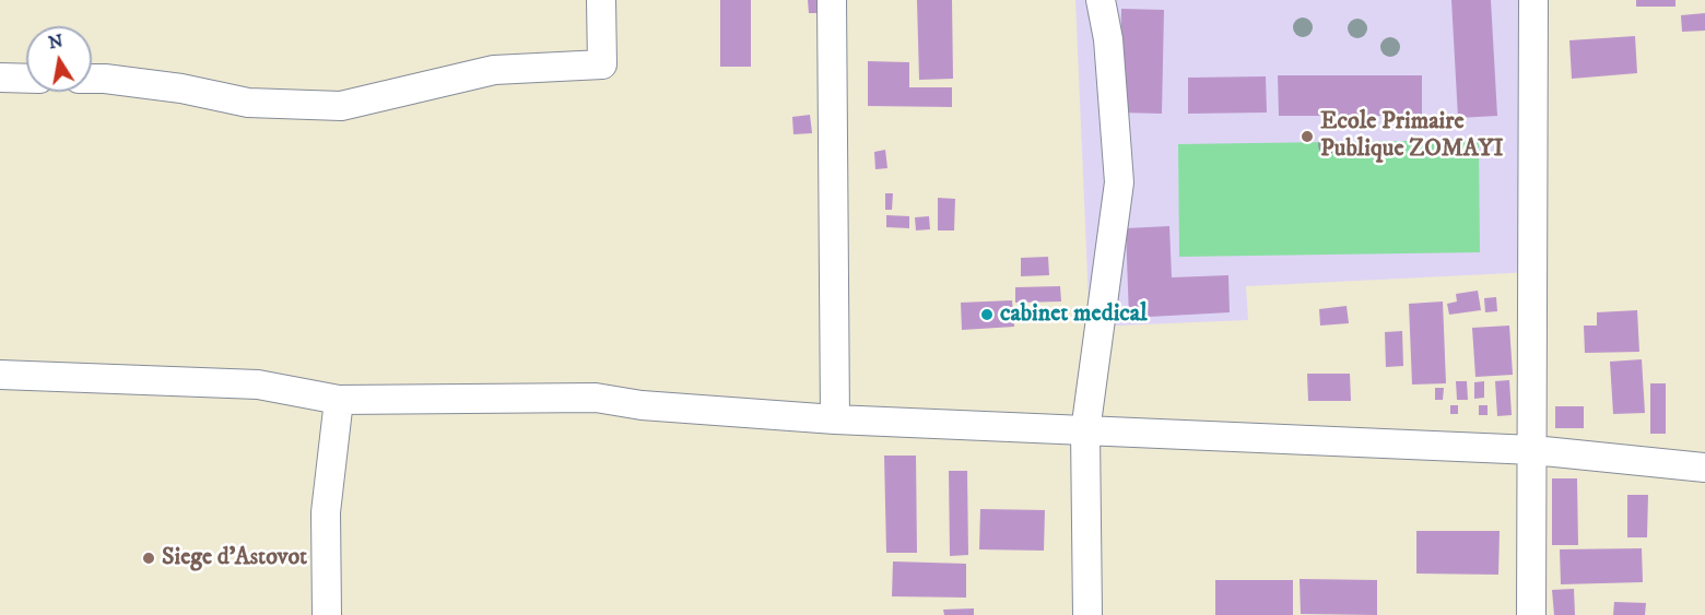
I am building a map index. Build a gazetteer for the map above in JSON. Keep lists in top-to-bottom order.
{
  "places": ["Ecole Primaire Publique ZOMAYI", "cabinet medical", "Siege d'Astovot"],
  "north": "top"
}
